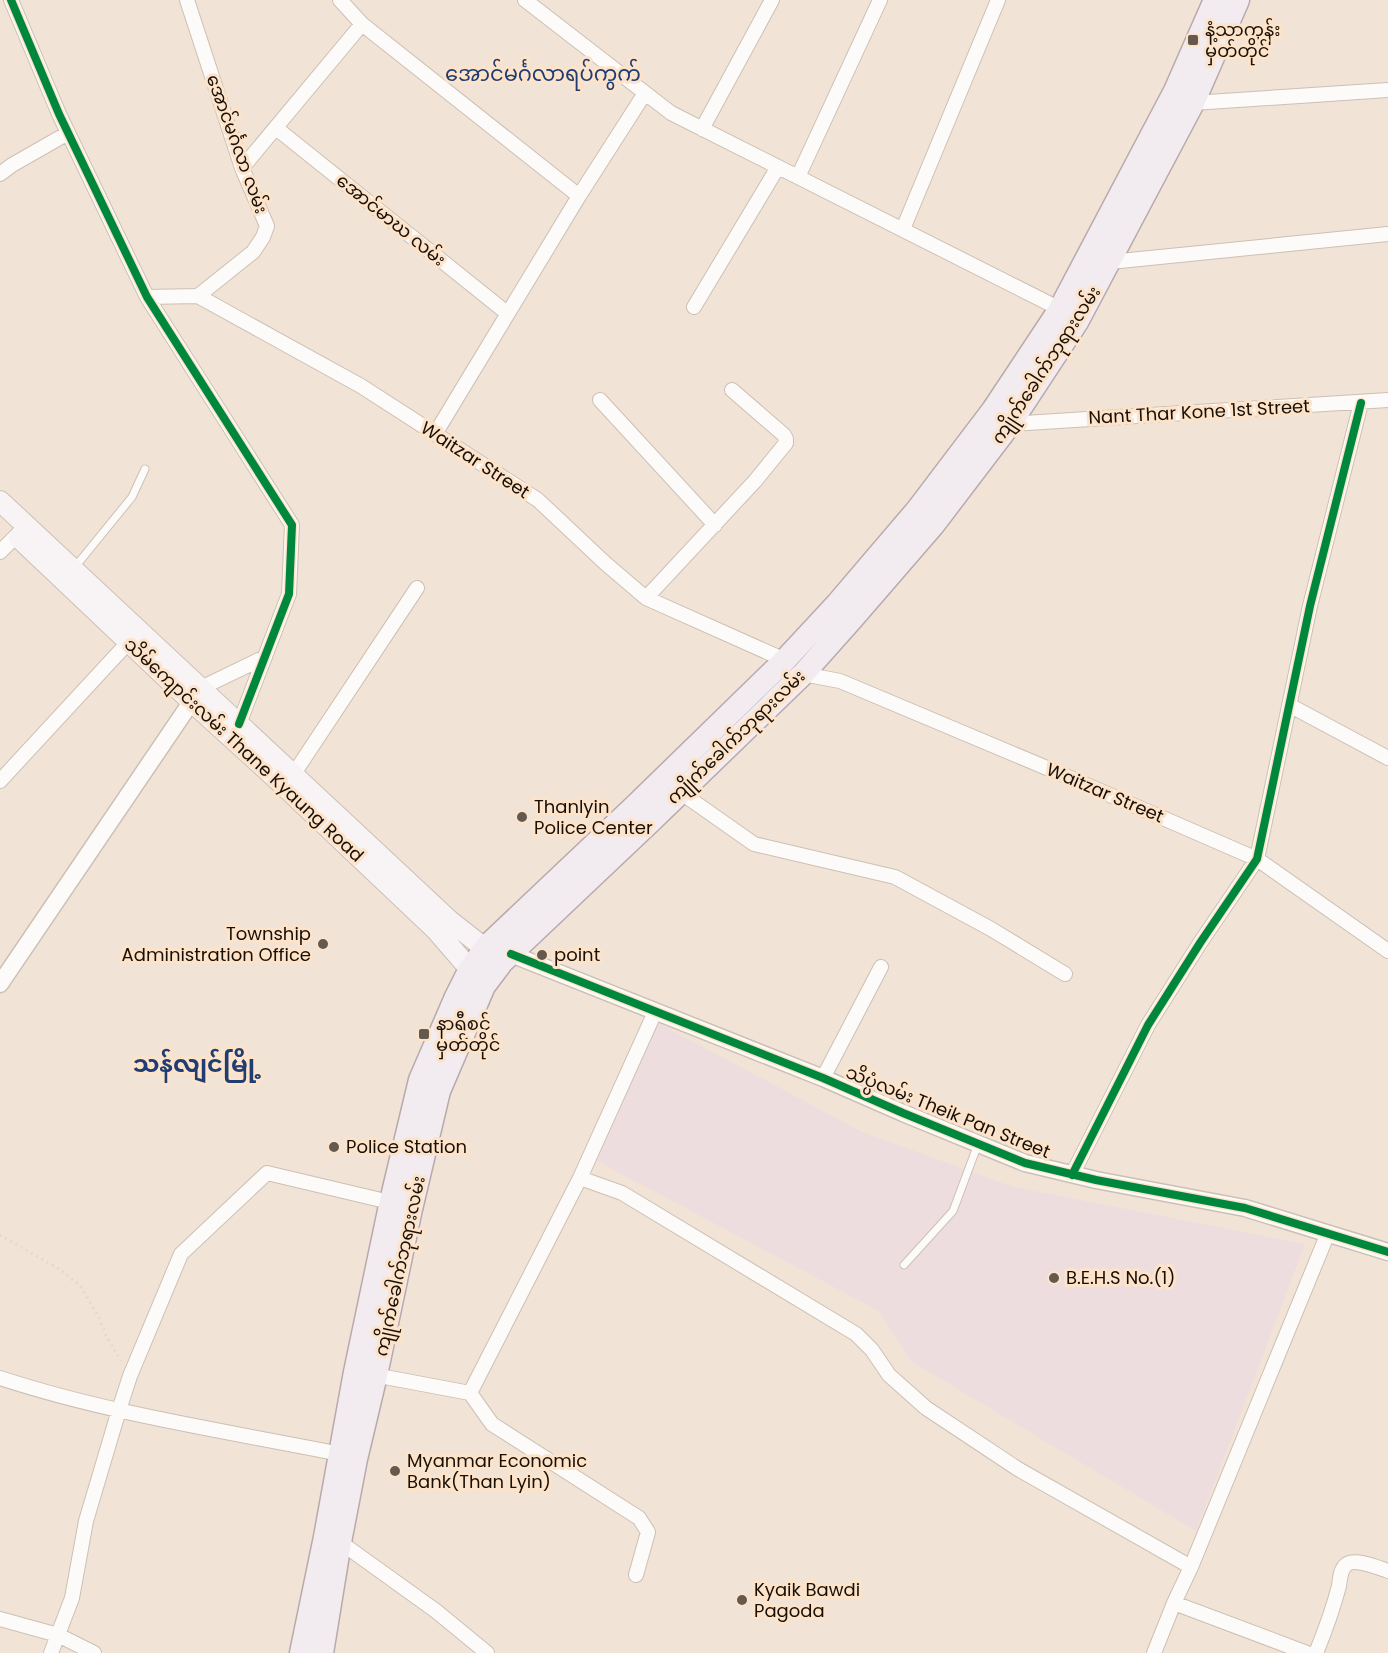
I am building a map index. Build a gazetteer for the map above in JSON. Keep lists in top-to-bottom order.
{
  "streets": {
    "main road": ["ကျိုက်ခေါက်ဘုရားလမ်း", "သိမ်ကျောင်းလမ်း Thane Kyaung Road"],
    "street": [
      "အောင်မင်္ဂလာ လမ်း",
      "အောင်မာဃ လမ်း",
      "Nant Thar Kone 1st Street",
      "Waitzar Street",
      "သိပ္ပံလမ်း Theik Pan Street"
    ]
  },
  "crossings": [
    ["အောင်မင်္ဂလာ လမ်း", "Waitzar Street"],
    ["ကျိုက်ခေါက်ဘုရားလမ်း", "Nant Thar Kone 1st Street"],
    ["ကျိုက်ခေါက်ဘုရားလမ်း", "Waitzar Street"],
    ["ကျိုက်ခေါက်ဘုရားလမ်း", "သိမ်ကျောင်းလမ်း Thane Kyaung Road"],
    ["ကျိုက်ခေါက်ဘုရားလမ်း", "သိပ္ပံလမ်း Theik Pan Street"],
    ["သိမ်ကျောင်းလမ်း Thane Kyaung Road", "သိပ္ပံလမ်း Theik Pan Street"]
  ],
  "districts": ["အောင်မင်္ဂလာရပ်ကွက်", "သန်လျင်မြို့"],
  "places": {
    "transit": ["နံ့သာကုန်း မှတ်တိုင်", "နာရီစင် မှတ်တိုင်"],
    "other": [
      "Thanlyin Police Center",
      "Township Administration Office",
      "point",
      "Police Station",
      "B.E.H.S No.(1)",
      "Myanmar Economic Bank(Than Lyin)",
      "Kyaik Bawdi Pagoda"
    ]
  }
}
